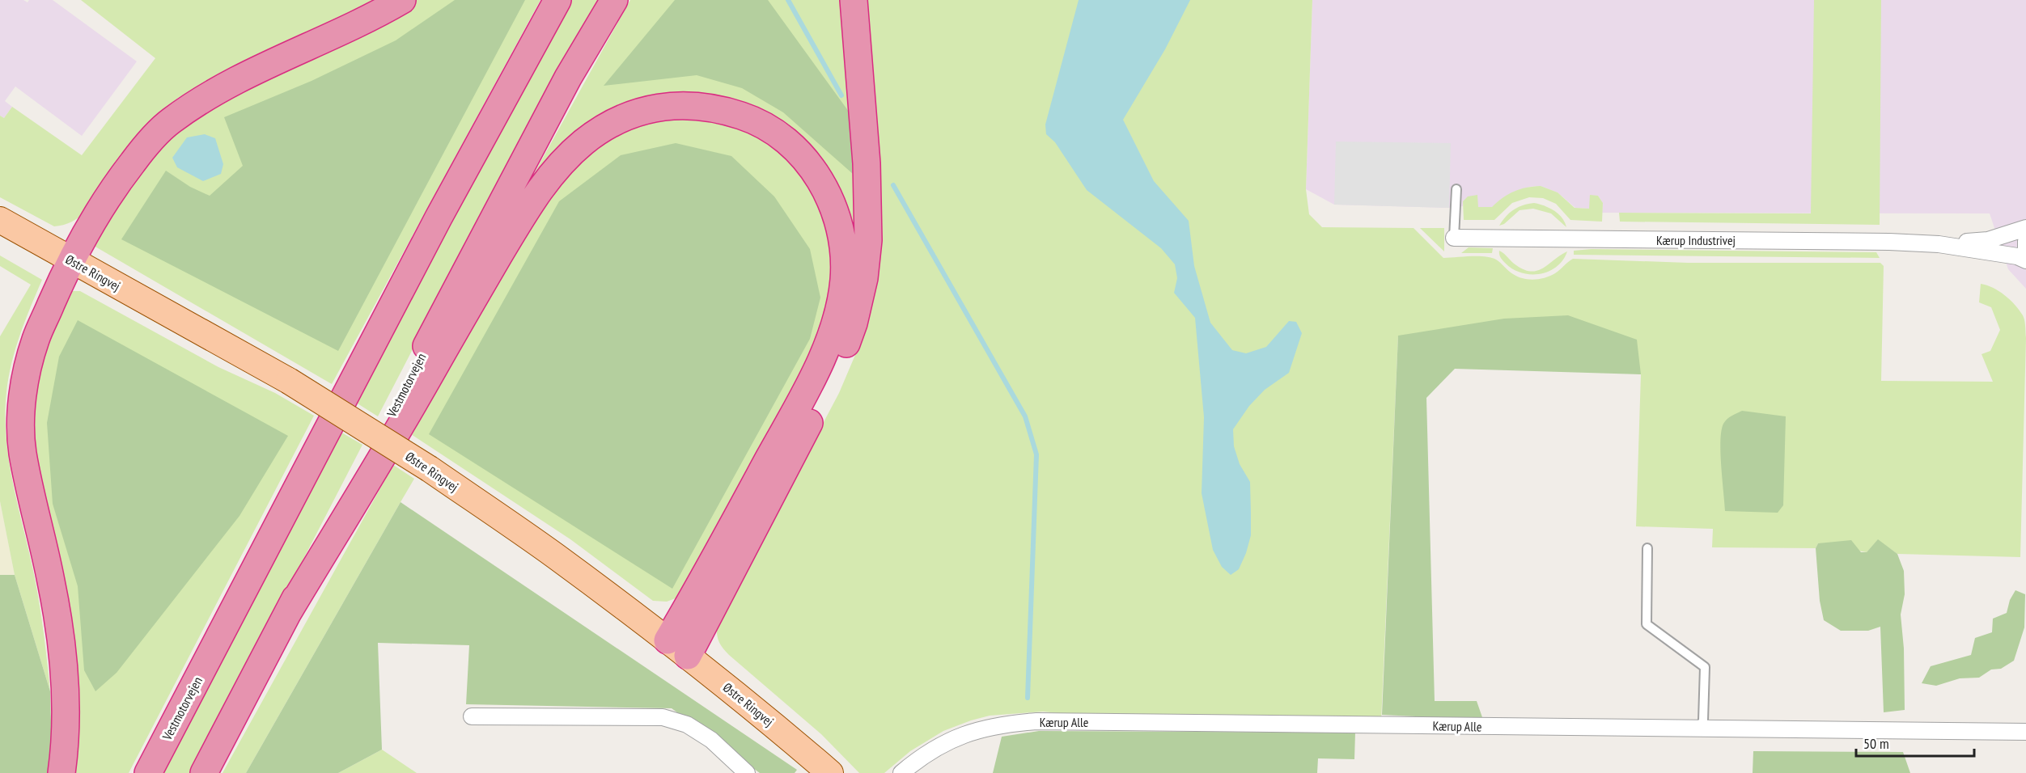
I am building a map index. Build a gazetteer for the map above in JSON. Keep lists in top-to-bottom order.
{
  "streets": {
    "highway": ["Vestmotorvejen"],
    "main road": ["Østre Ringvej"],
    "street": ["Kærup Industrivej", "Kærup Alle"]
  },
  "scale_bar": "50 m"
}
